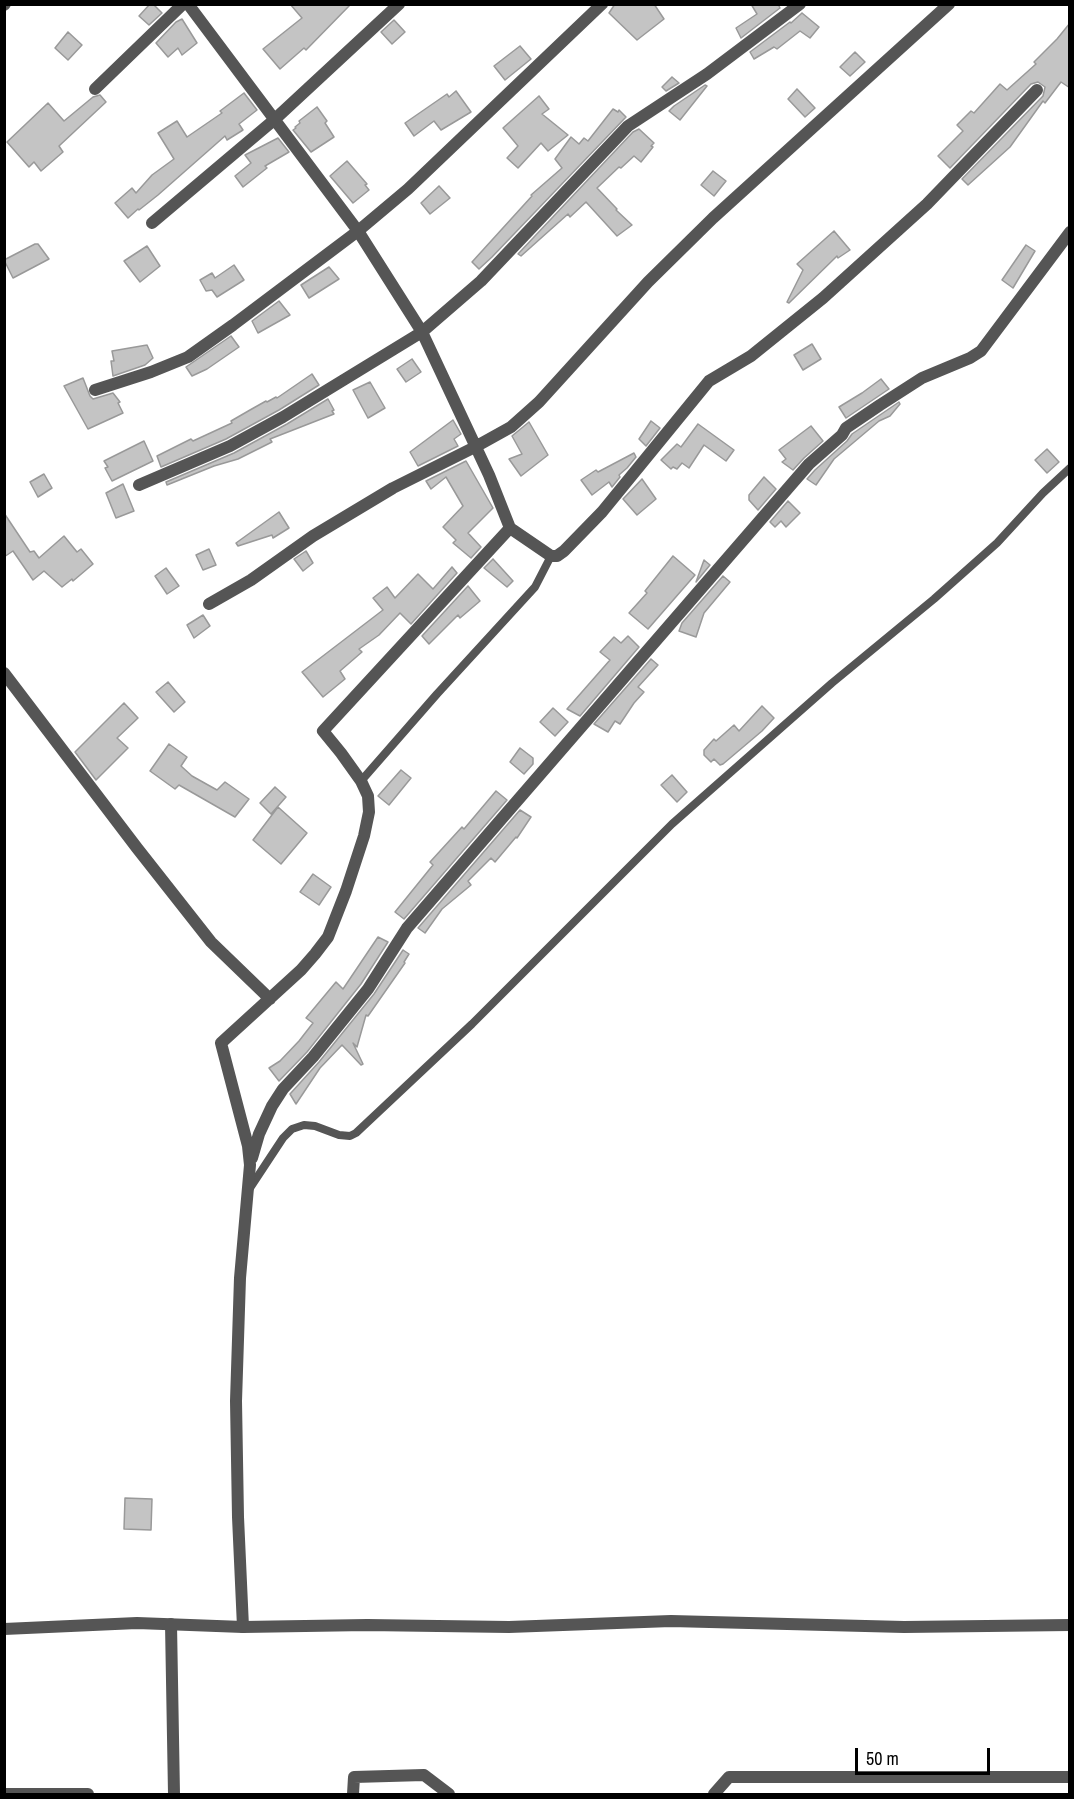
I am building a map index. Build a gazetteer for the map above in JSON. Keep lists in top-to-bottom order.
{
  "scale_bar": "50 m"
}
